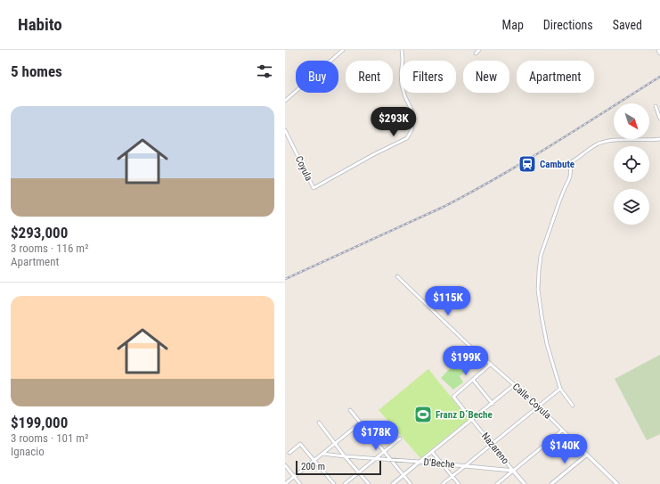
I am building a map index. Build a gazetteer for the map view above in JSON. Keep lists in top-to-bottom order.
{
  "streets": {
    "street": [
      "Coyula",
      "Calle Coyula",
      "Nazareno",
      "D'Beche"
    ]
  },
  "crossings": [
    ["Nazareno", "D'Beche"]
  ],
  "places": {
    "station": ["Cambute"],
    "sports": ["Franz D´Beche"]
  },
  "scale_bar": "200 m",
  "north": "bottom right",
  "page": {
    "header": "Habito",
    "nav": ["Map", "Directions", "Saved"],
    "heading": "5 homes",
    "chip": [
      "Buy",
      "Rent",
      "Filters",
      "New",
      "Apartment"
    ],
    "list": [
      {
        "name": "$293,000",
        "note": "3 rooms · 116 m² · Apartment"
      },
      {
        "name": "$199,000",
        "note": "3 rooms · 101 m² · Ignacio"
      }
    ],
    "price": [
      "$293K",
      "$115K",
      "$199K",
      "$178K",
      "$140K"
    ],
    "scale": "200 m"
  }
}
